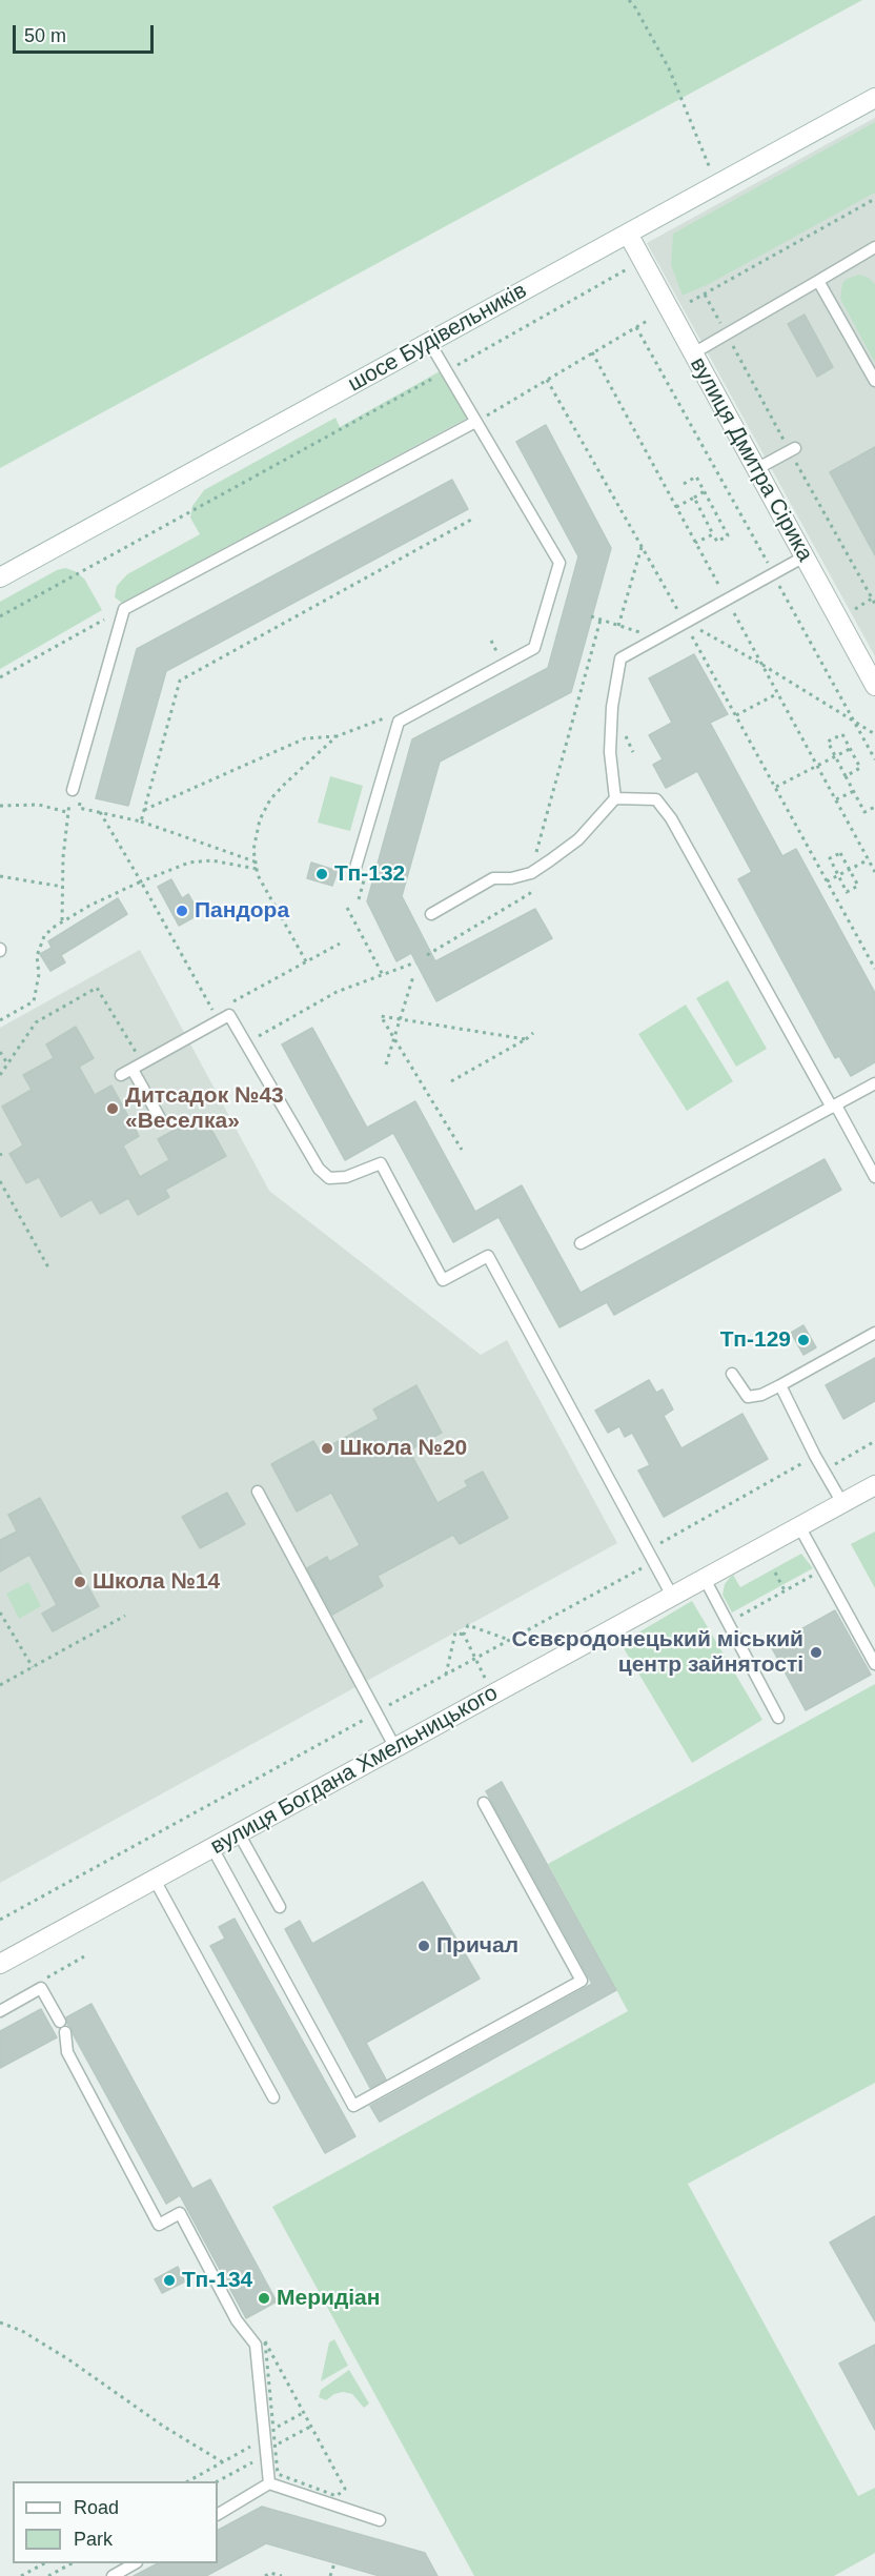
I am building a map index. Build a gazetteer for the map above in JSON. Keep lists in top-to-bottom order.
{
  "streets": {
    "street": ["шосе Будівельників", "вулиця Дмитра Сірика", "вулиця Богдана Хмельницького"]
  },
  "crossings": [
    ["шосе Будівельників", "вулиця Дмитра Сірика"]
  ],
  "places": [
    "Тп-132",
    "Пандора",
    "Дитсадок №43 «Веселка»",
    "Тп-129",
    "Школа №20",
    "Школа №14",
    "Сєвєродонецький міський центр зайнятості",
    "Причал",
    "Тп-134",
    "Меридіан"
  ],
  "legend": ["Road", "Park"],
  "scale_bar": "50 m"
}
